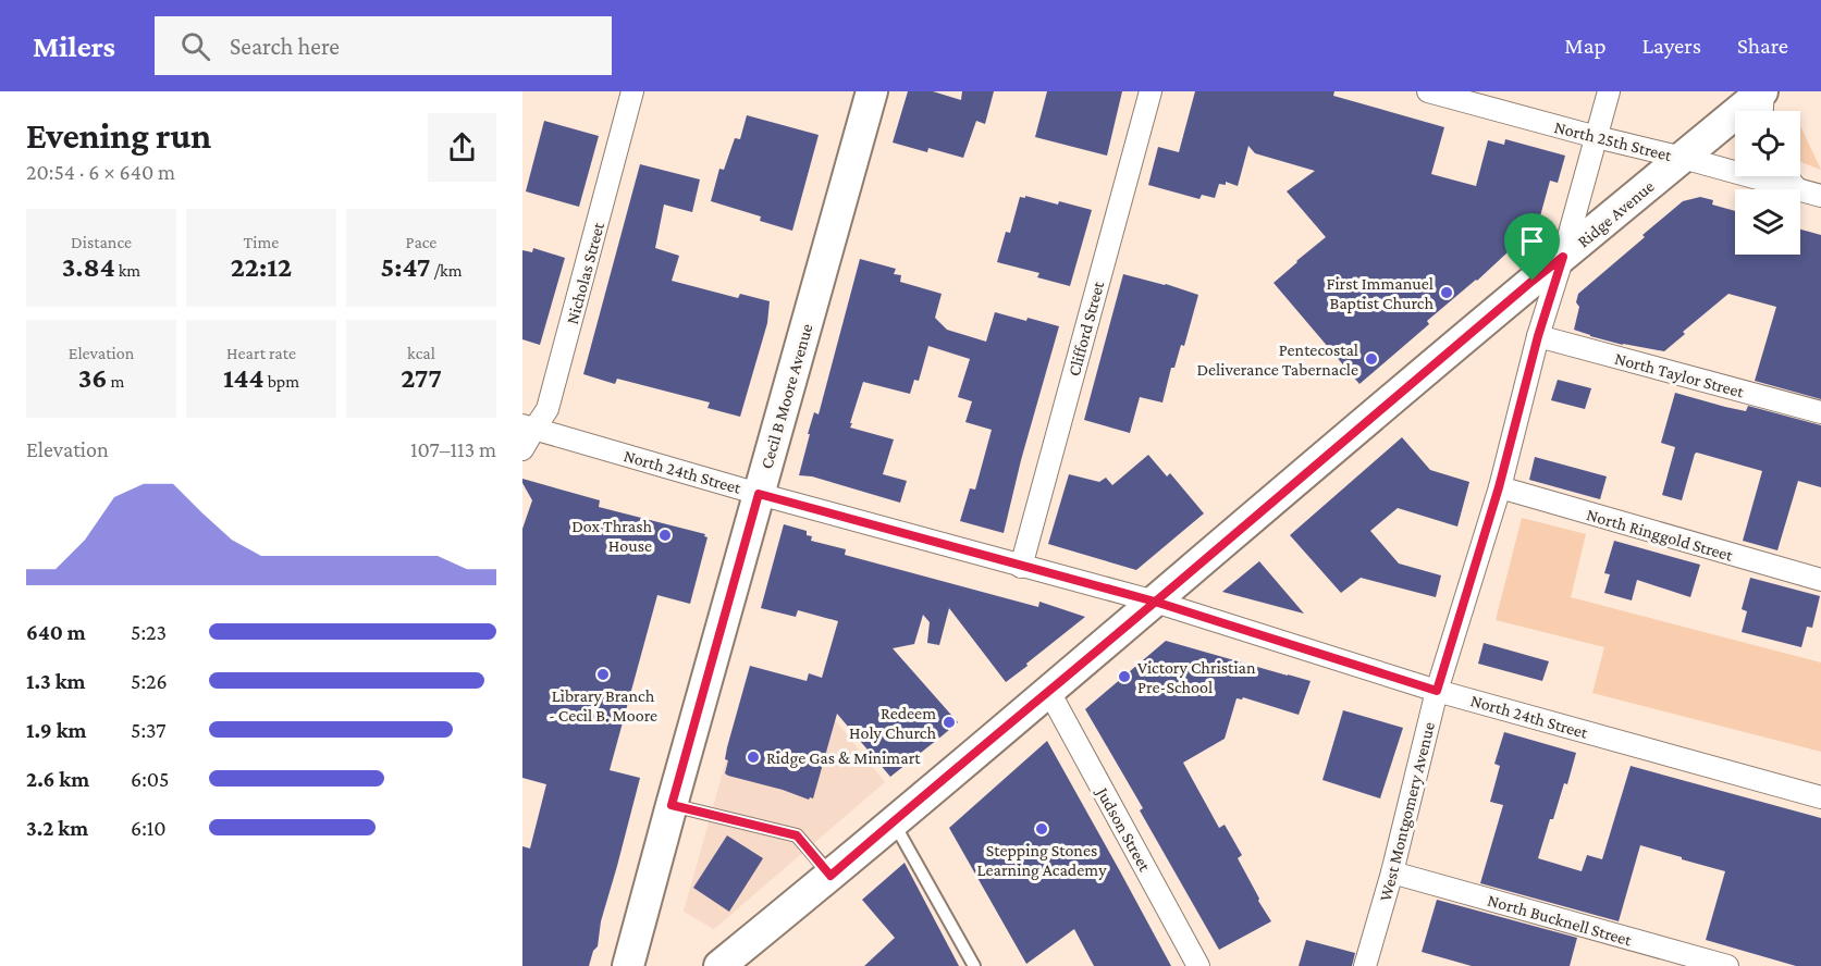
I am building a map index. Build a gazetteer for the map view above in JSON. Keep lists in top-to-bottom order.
{
  "streets": {
    "street": [
      "North 25th Street",
      "Ridge Avenue",
      "Nicholas Street",
      "Clifford Street",
      "North Taylor Street",
      "Cecil B Moore Avenue",
      "North 24th Street",
      "North Ringgold Street",
      "West Montgomery Avenue",
      "Judson Street",
      "North Bucknell Street"
    ]
  },
  "crossings": [
    ["North 25th Street", "Ridge Avenue"],
    ["North 25th Street", "West Montgomery Avenue"],
    ["Ridge Avenue", "North 24th Street"],
    ["Ridge Avenue", "West Montgomery Avenue"],
    ["Ridge Avenue", "Judson Street"],
    ["Nicholas Street", "North 24th Street"],
    ["Clifford Street", "North 24th Street"],
    ["North Taylor Street", "West Montgomery Avenue"],
    ["Cecil B Moore Avenue", "North 24th Street"],
    ["North 24th Street", "West Montgomery Avenue"],
    ["North Ringgold Street", "West Montgomery Avenue"],
    ["West Montgomery Avenue", "North Bucknell Street"]
  ],
  "places": [
    "First Immanuel Baptist Church",
    "Pentecostal Deliverance Tabernacle",
    "Dox Thrash House",
    "Library Branch - Cecil B. Moore",
    "Victory Christian Pre-School",
    "Redeem Holy Church",
    "Ridge Gas & Minimart",
    "Stepping Stones Learning Academy"
  ],
  "page": {
    "header": "Milers",
    "search": "Search here",
    "nav": ["Map", "Layers", "Share"],
    "heading": ["Evening run", "20:54 · 6 × 640 m"],
    "stats": [
      ["Distance", "3.84 km"],
      ["Time", "22:12"],
      ["Pace", "5:47 /km"],
      ["Elevation", "36 m"],
      ["Heart rate", "144 bpm"],
      ["kcal", "277"]
    ],
    "chart": ["Elevation", "107–113 m"],
    "list": [
      {
        "name": "640 m",
        "note": "5:23"
      },
      {
        "name": "1.3 km",
        "note": "5:26"
      },
      {
        "name": "1.9 km",
        "note": "5:37"
      },
      {
        "name": "2.6 km",
        "note": "6:05"
      },
      {
        "name": "3.2 km",
        "note": "6:10"
      }
    ]
  }
}
